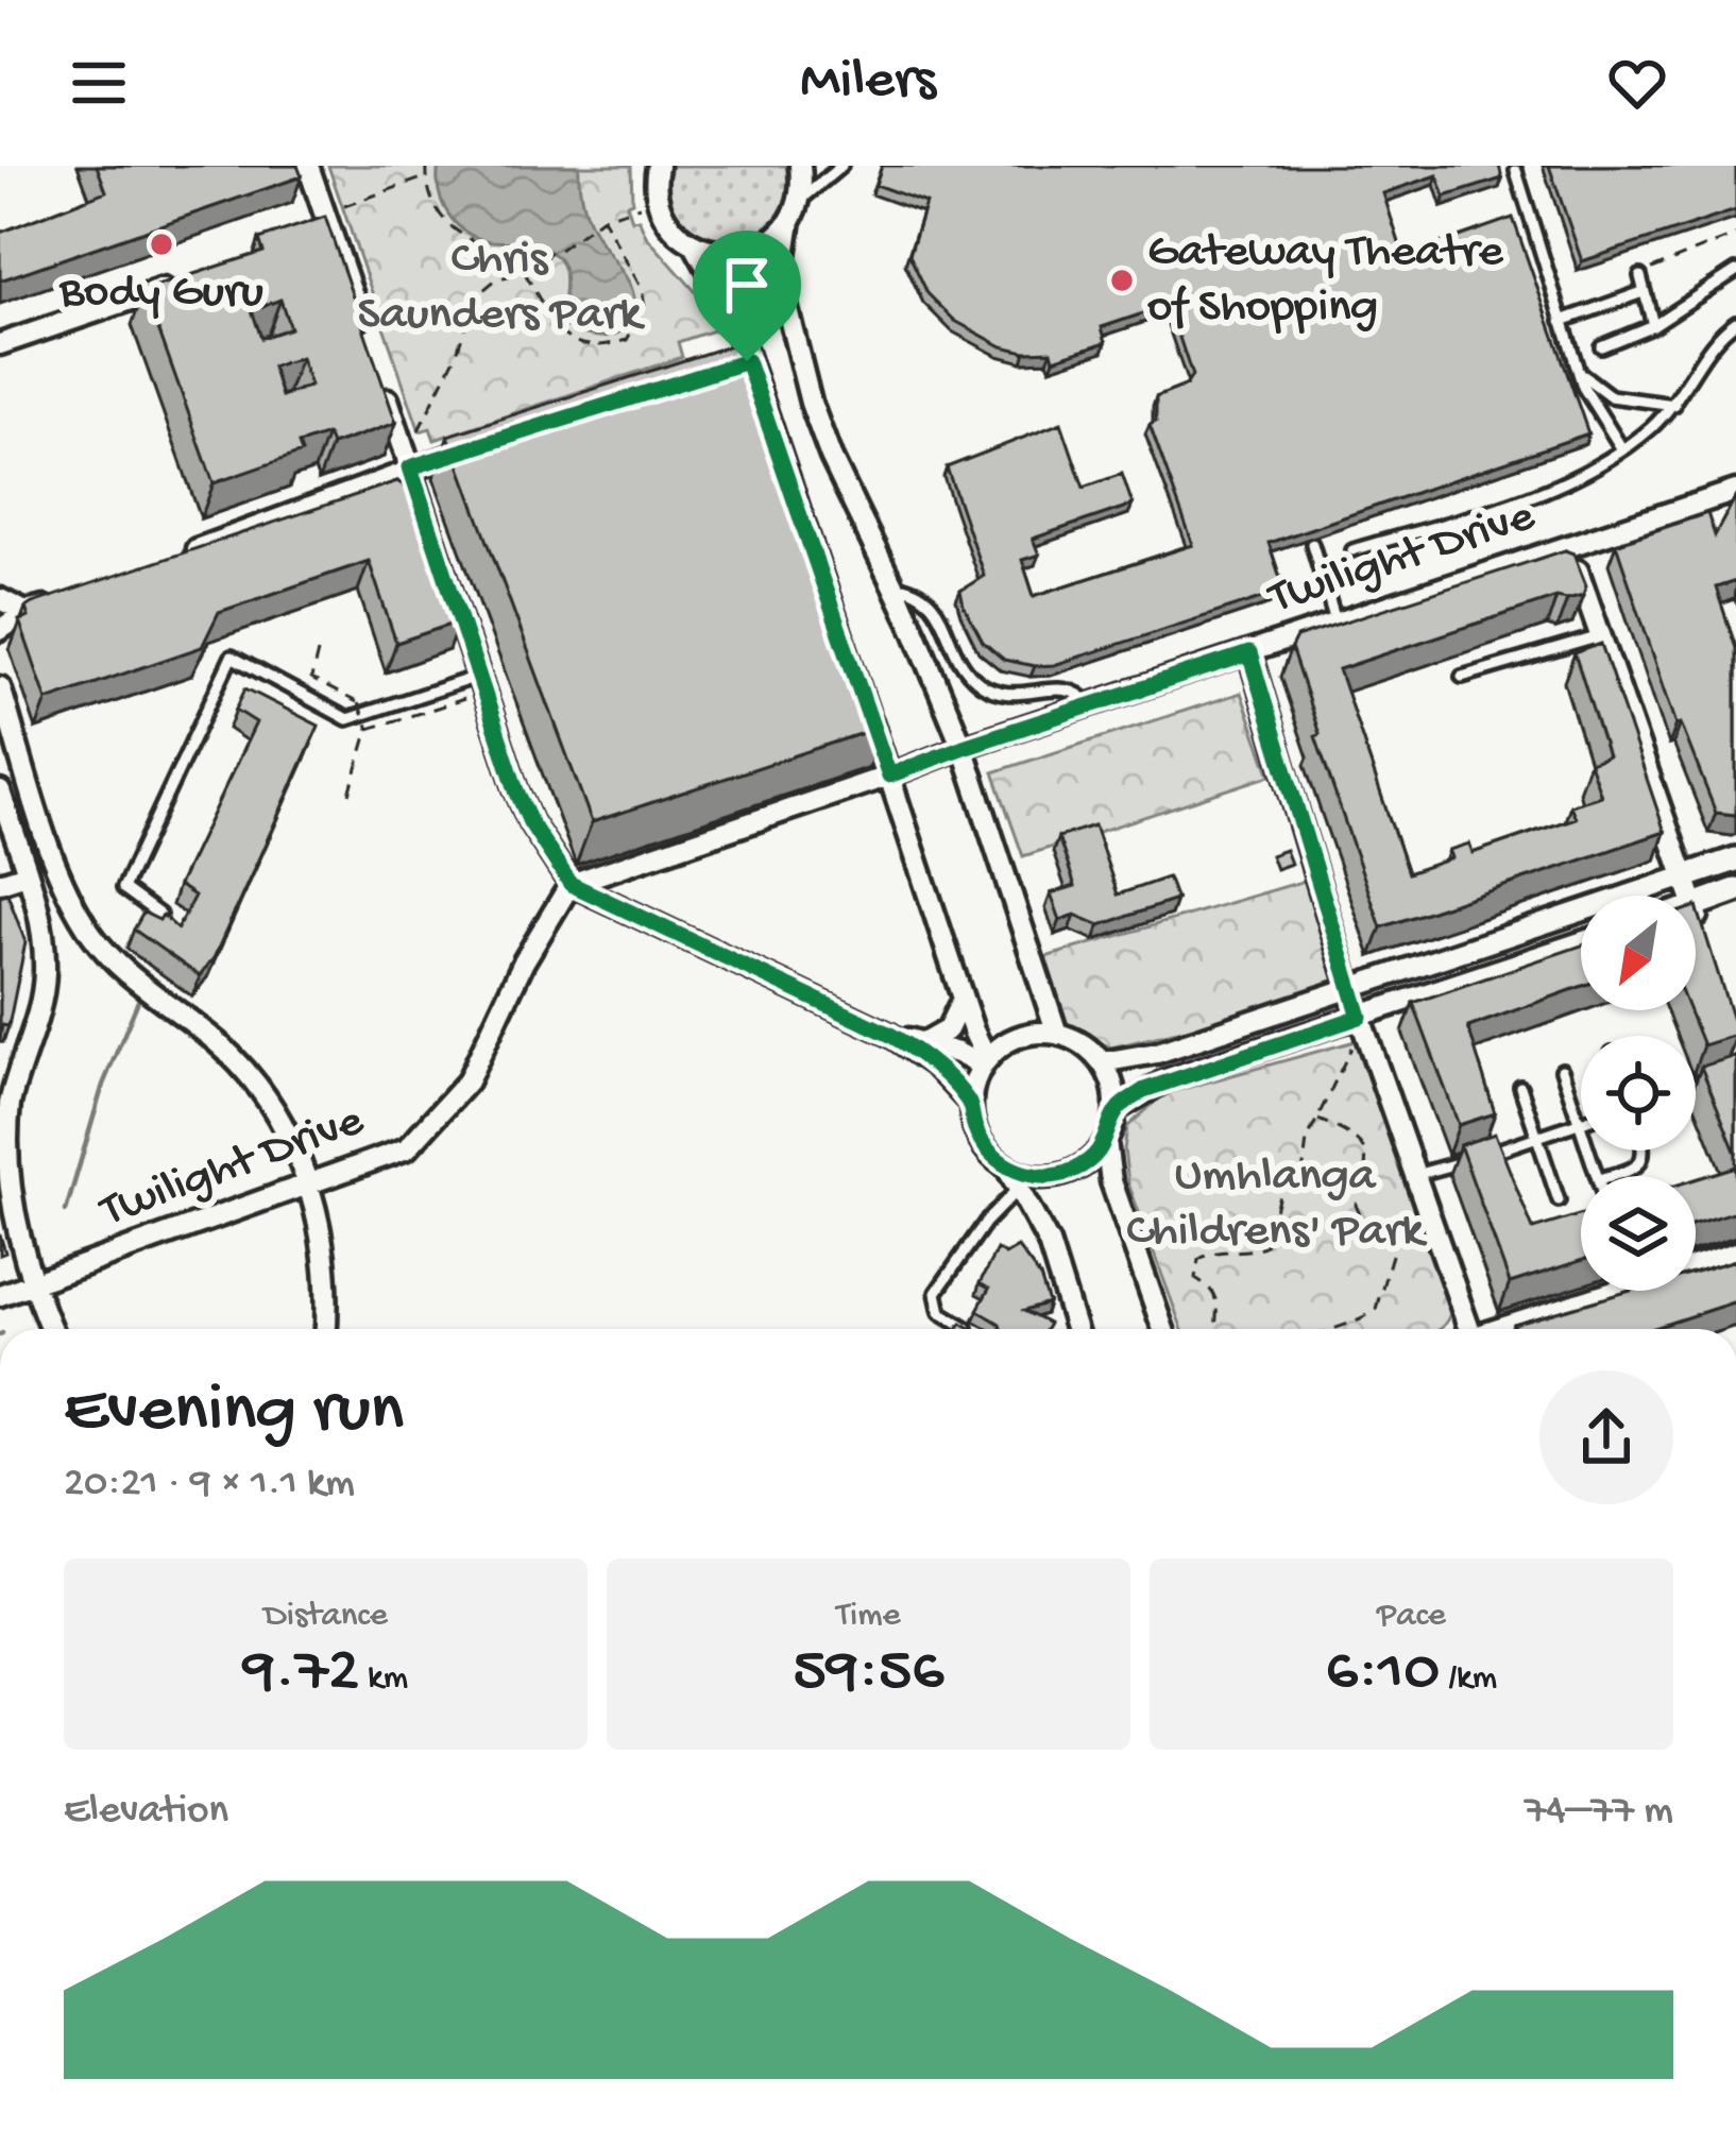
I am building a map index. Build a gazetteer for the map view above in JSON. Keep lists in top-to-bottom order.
{
  "streets": {
    "street": ["Twilight Drive"]
  },
  "parks": ["Chris Saunders Park", "Umhlanga Childrens' Park"],
  "places": ["Body Guru", "Gateway Theatre of Shopping"],
  "north": "bottom left",
  "page": {
    "header": "Milers",
    "heading": ["Evening run", "20:21 · 9 × 1.1 km"],
    "stats": [
      ["Distance", "9.72 km"],
      ["Time", "59:56"],
      ["Pace", "6:10 /km"]
    ],
    "chart": ["Elevation", "74–77 m"]
  }
}
